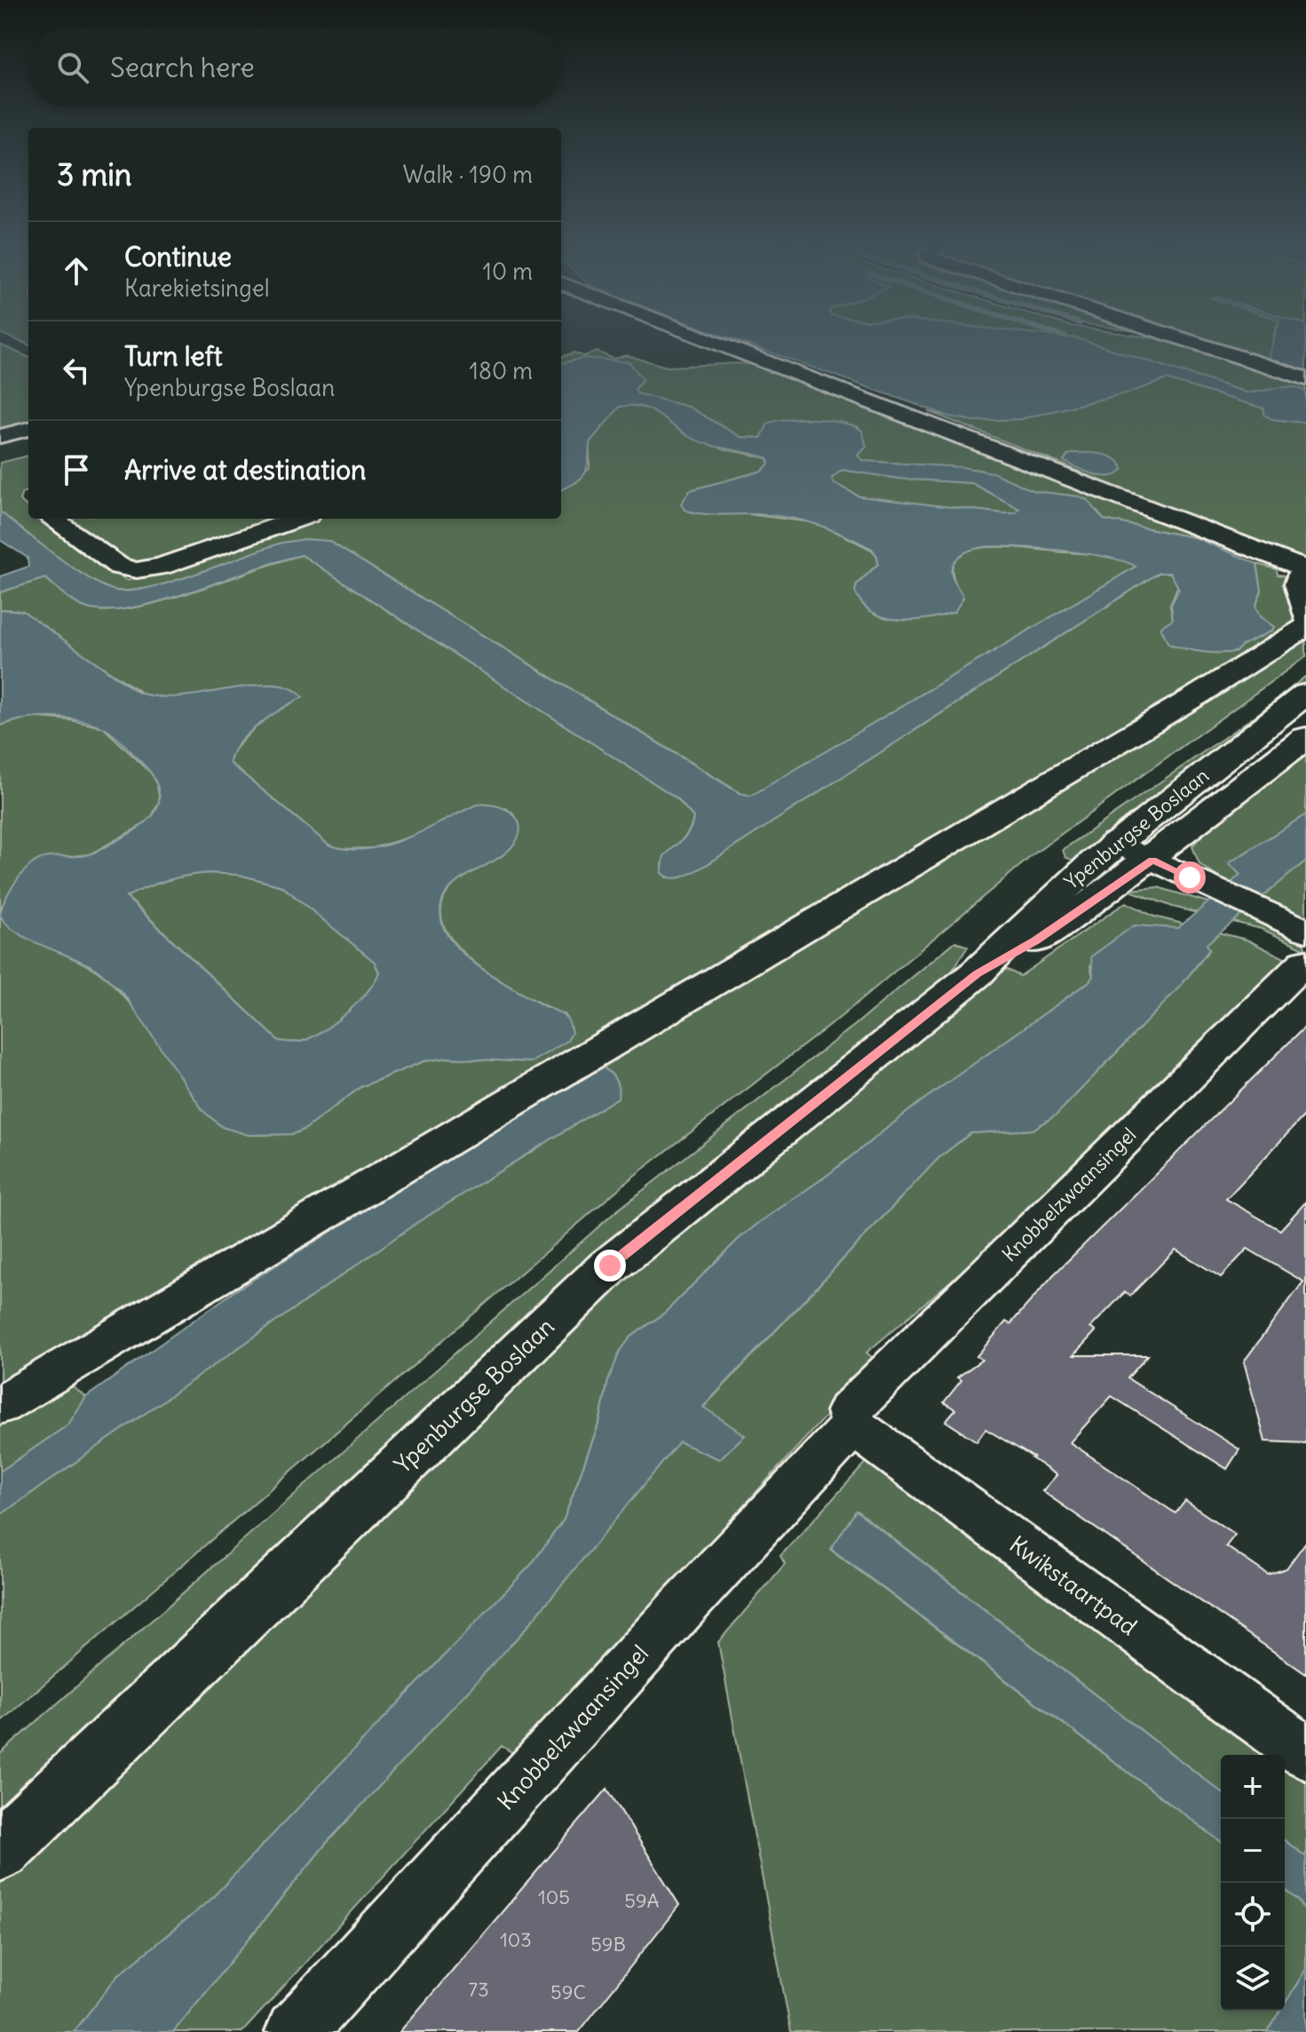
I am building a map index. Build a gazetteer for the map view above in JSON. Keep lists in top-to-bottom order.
{
  "streets": {
    "main road": ["Ypenburgse Boslaan"],
    "street": ["Knobbelzwaansingel", "Kwikstaartpad"]
  },
  "crossings": [
    ["Knobbelzwaansingel", "Kwikstaartpad"]
  ],
  "house_numbers": [
    "105",
    "59A",
    "103",
    "59B",
    "73",
    "59C"
  ],
  "page": {
    "search": "Search here",
    "heading": ["3 min", "Walk · 190 m"],
    "list": [
      ["Continue", "Karekietsingel", "10 m"],
      ["Turn left", "Ypenburgse Boslaan", "180 m"],
      "Arrive at destination"
    ],
    "map_buttons": ["+", "−"]
  }
}
